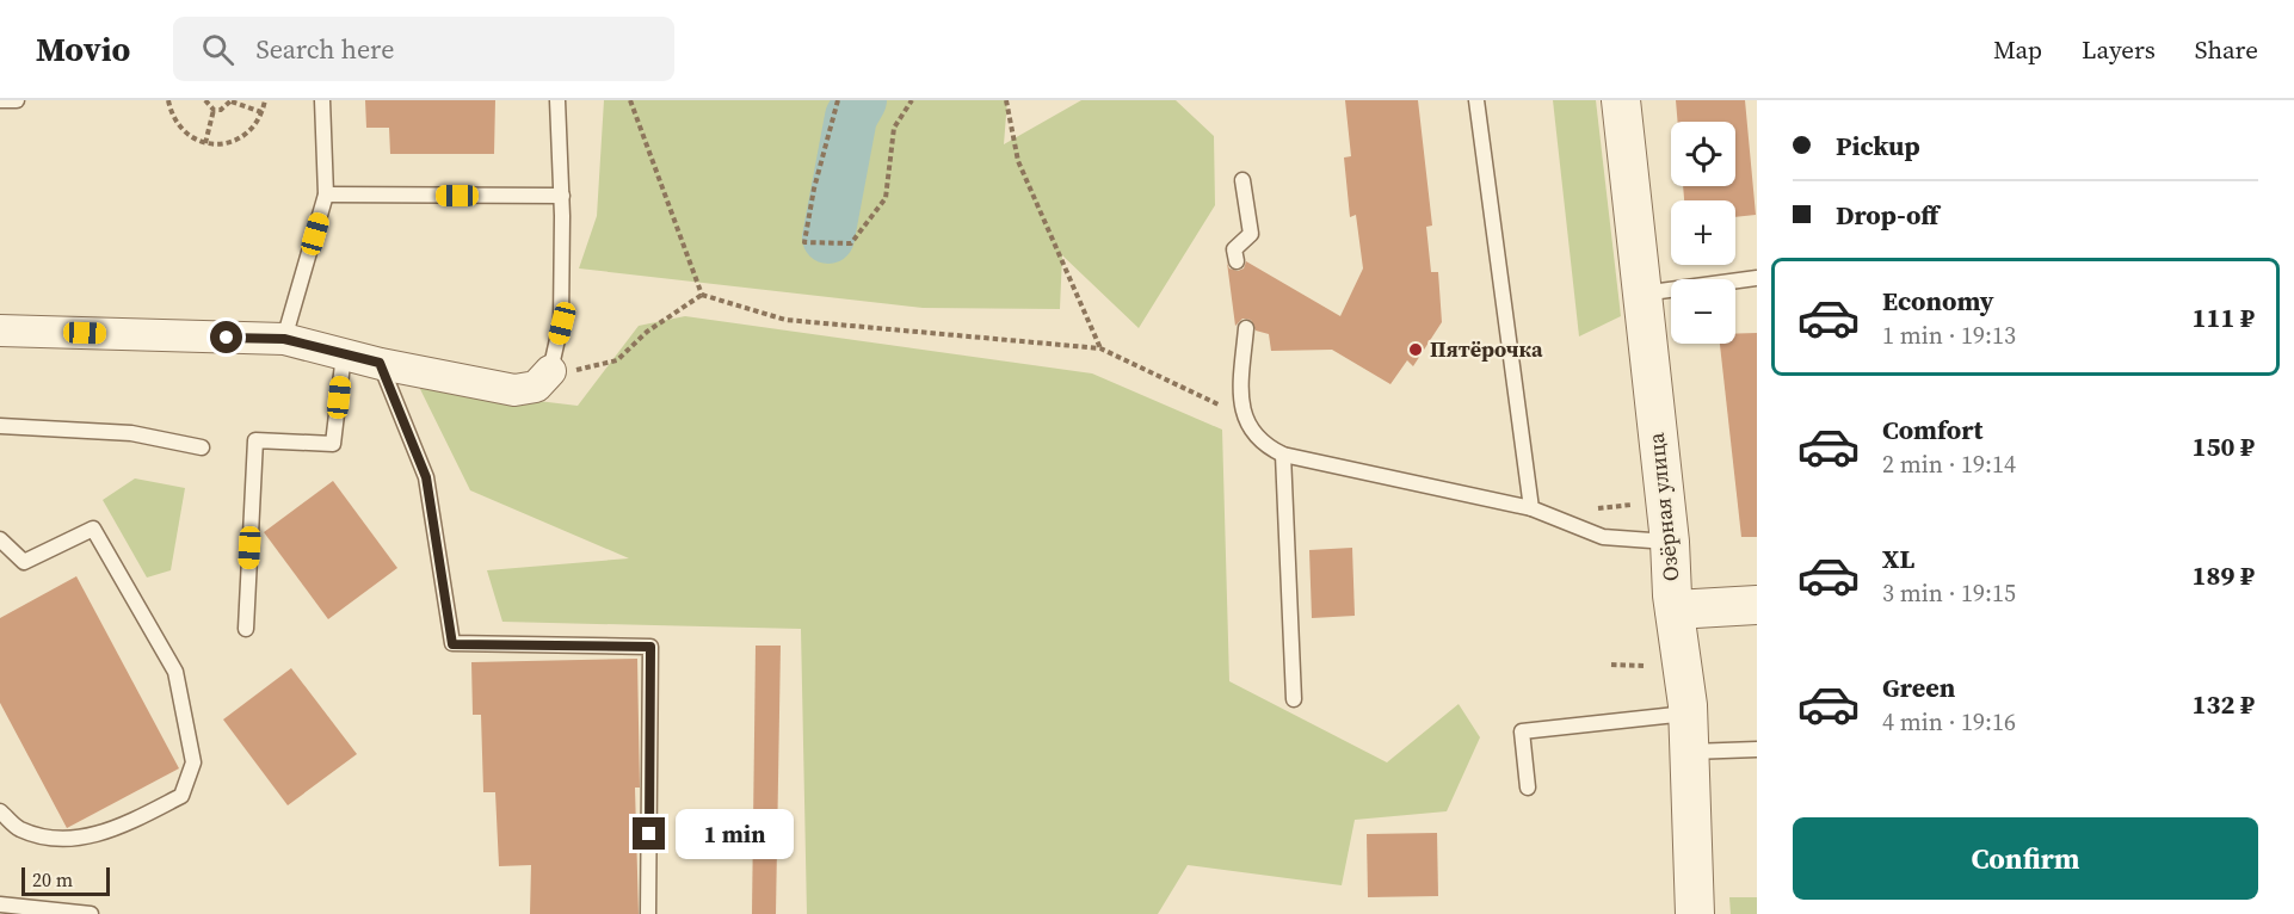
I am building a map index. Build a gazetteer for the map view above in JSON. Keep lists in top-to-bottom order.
{
  "streets": {
    "street": ["Озёрная улица"]
  },
  "places": ["Пятёрочка"],
  "scale_bar": "20 m",
  "page": {
    "header": "Movio",
    "search": "Search here",
    "nav": ["Map", "Layers", "Share"],
    "banner": ["Pickup", "Drop-off"],
    "map_buttons": ["+", "−"],
    "list": [
      {
        "name": "Economy",
        "note": "1 min · 19:13",
        "value": "111 ₽"
      },
      {
        "name": "Comfort",
        "note": "2 min · 19:14",
        "value": "150 ₽"
      },
      {
        "name": "XL",
        "note": "3 min · 19:15",
        "value": "189 ₽"
      },
      {
        "name": "Green",
        "note": "4 min · 19:16",
        "value": "132 ₽"
      }
    ],
    "buttons": "Confirm",
    "bubble": "1 min",
    "scale": "20 m"
  }
}
